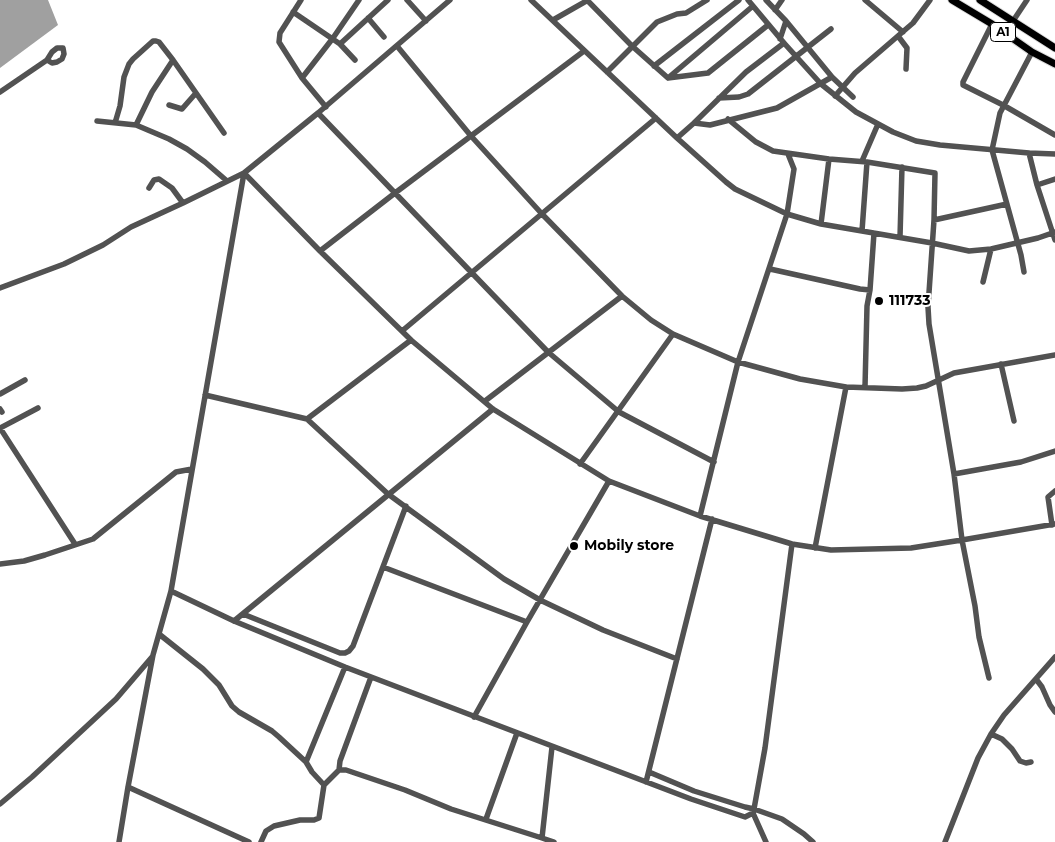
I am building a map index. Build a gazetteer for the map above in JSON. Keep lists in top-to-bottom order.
{
  "streets": {
    "main road": ["A1"]
  },
  "places": ["111733", "Mobily store"]
}
